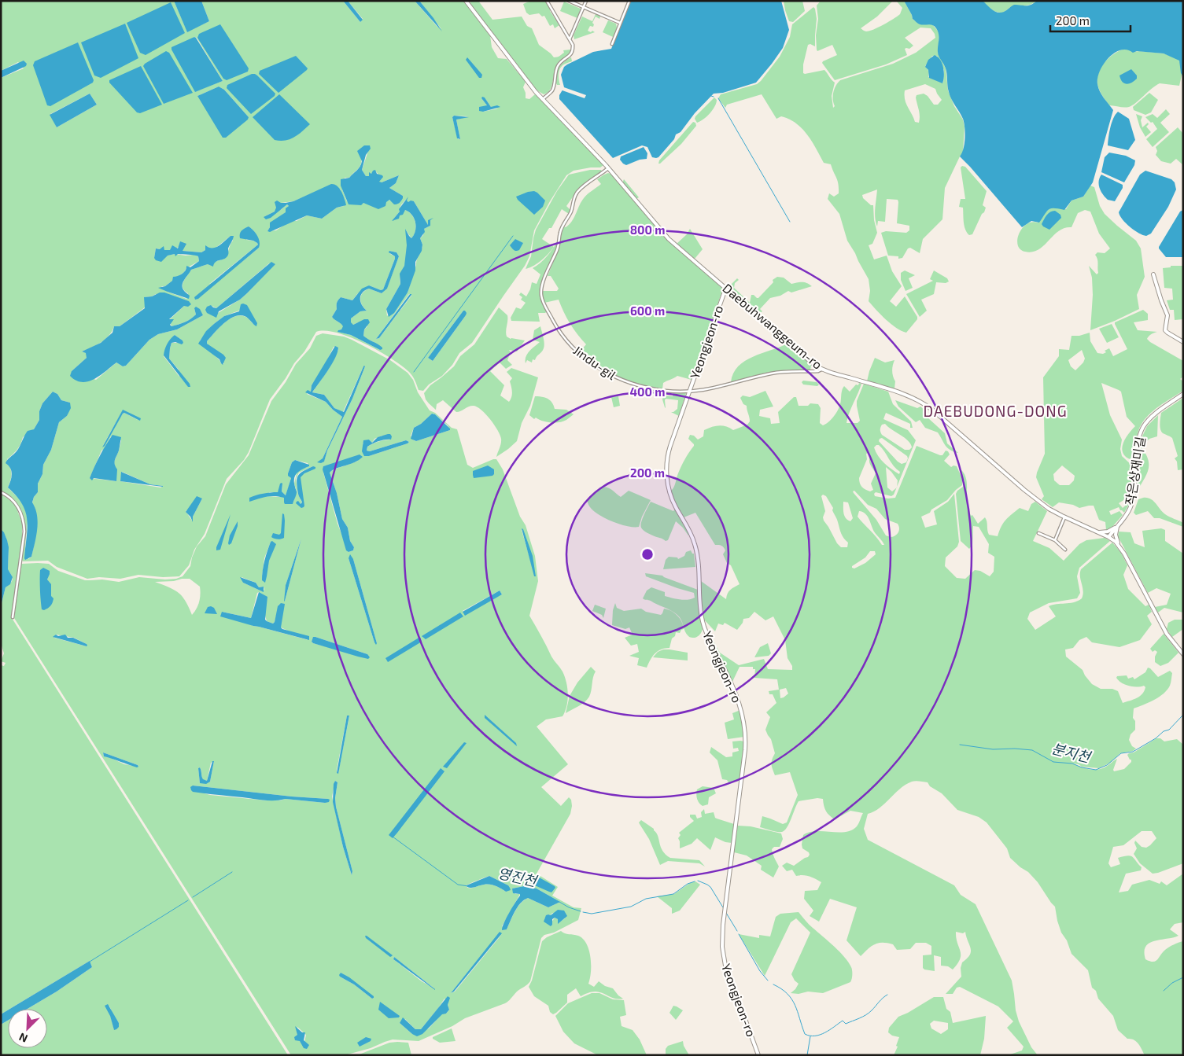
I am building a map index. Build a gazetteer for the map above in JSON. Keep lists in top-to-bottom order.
{
  "streets": {
    "street": [
      "Daebuhwanggeum-ro",
      "Yeongjeon-ro",
      "Jindu-gil",
      "작은상재미길"
    ]
  },
  "crossings": [
    ["Daebuhwanggeum-ro", "Yeongjeon-ro"],
    ["Daebuhwanggeum-ro", "Jindu-gil"],
    ["Daebuhwanggeum-ro", "작은상재미길"],
    ["Yeongjeon-ro", "Jindu-gil"]
  ],
  "districts": ["DAEBUDONG-DONG"],
  "water": ["분지천", "영진천"],
  "scale_bar": "200 m",
  "north": "bottom left",
  "rings": [
    "800 m",
    "600 m",
    "400 m",
    "200 m"
  ]
}
